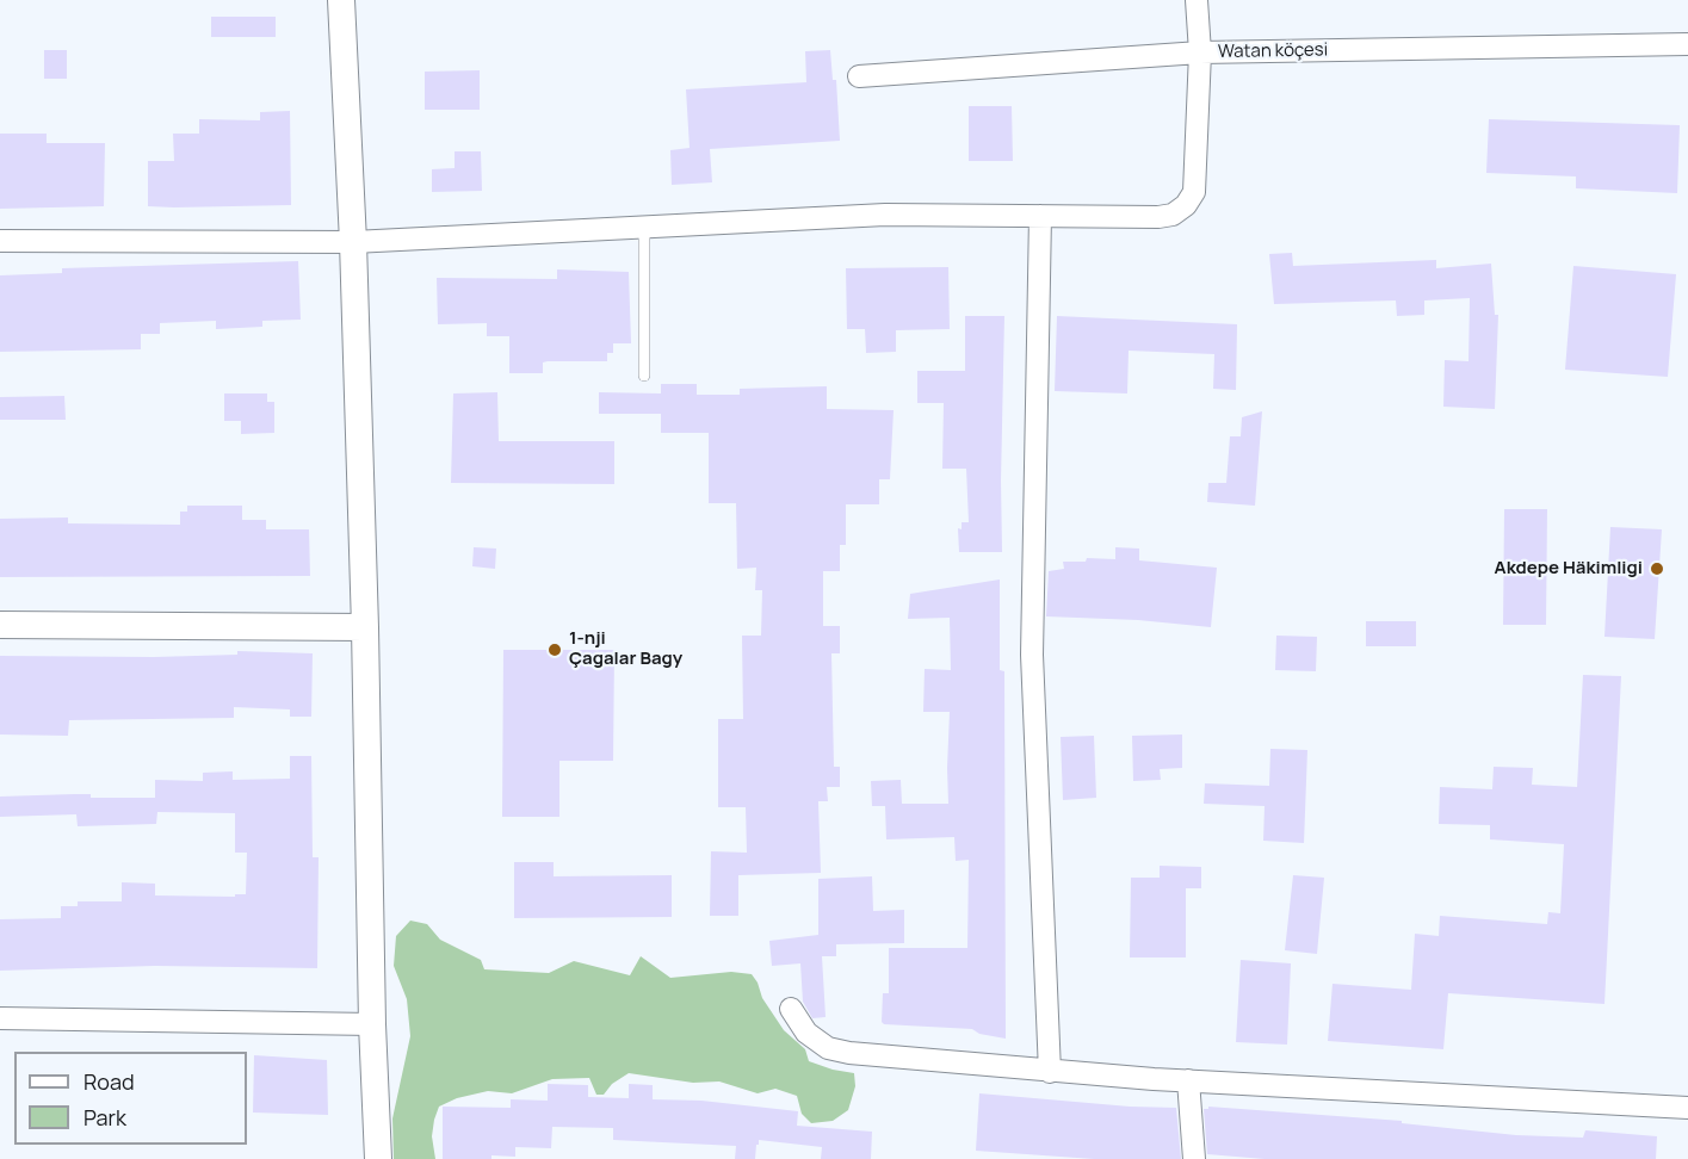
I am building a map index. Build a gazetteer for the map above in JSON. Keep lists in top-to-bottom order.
{
  "streets": {
    "street": ["Watan köçesi"]
  },
  "places": ["Akdepe Häkimligi", "1-nji Çagalar Bagy"],
  "legend": ["Road", "Park"]
}
